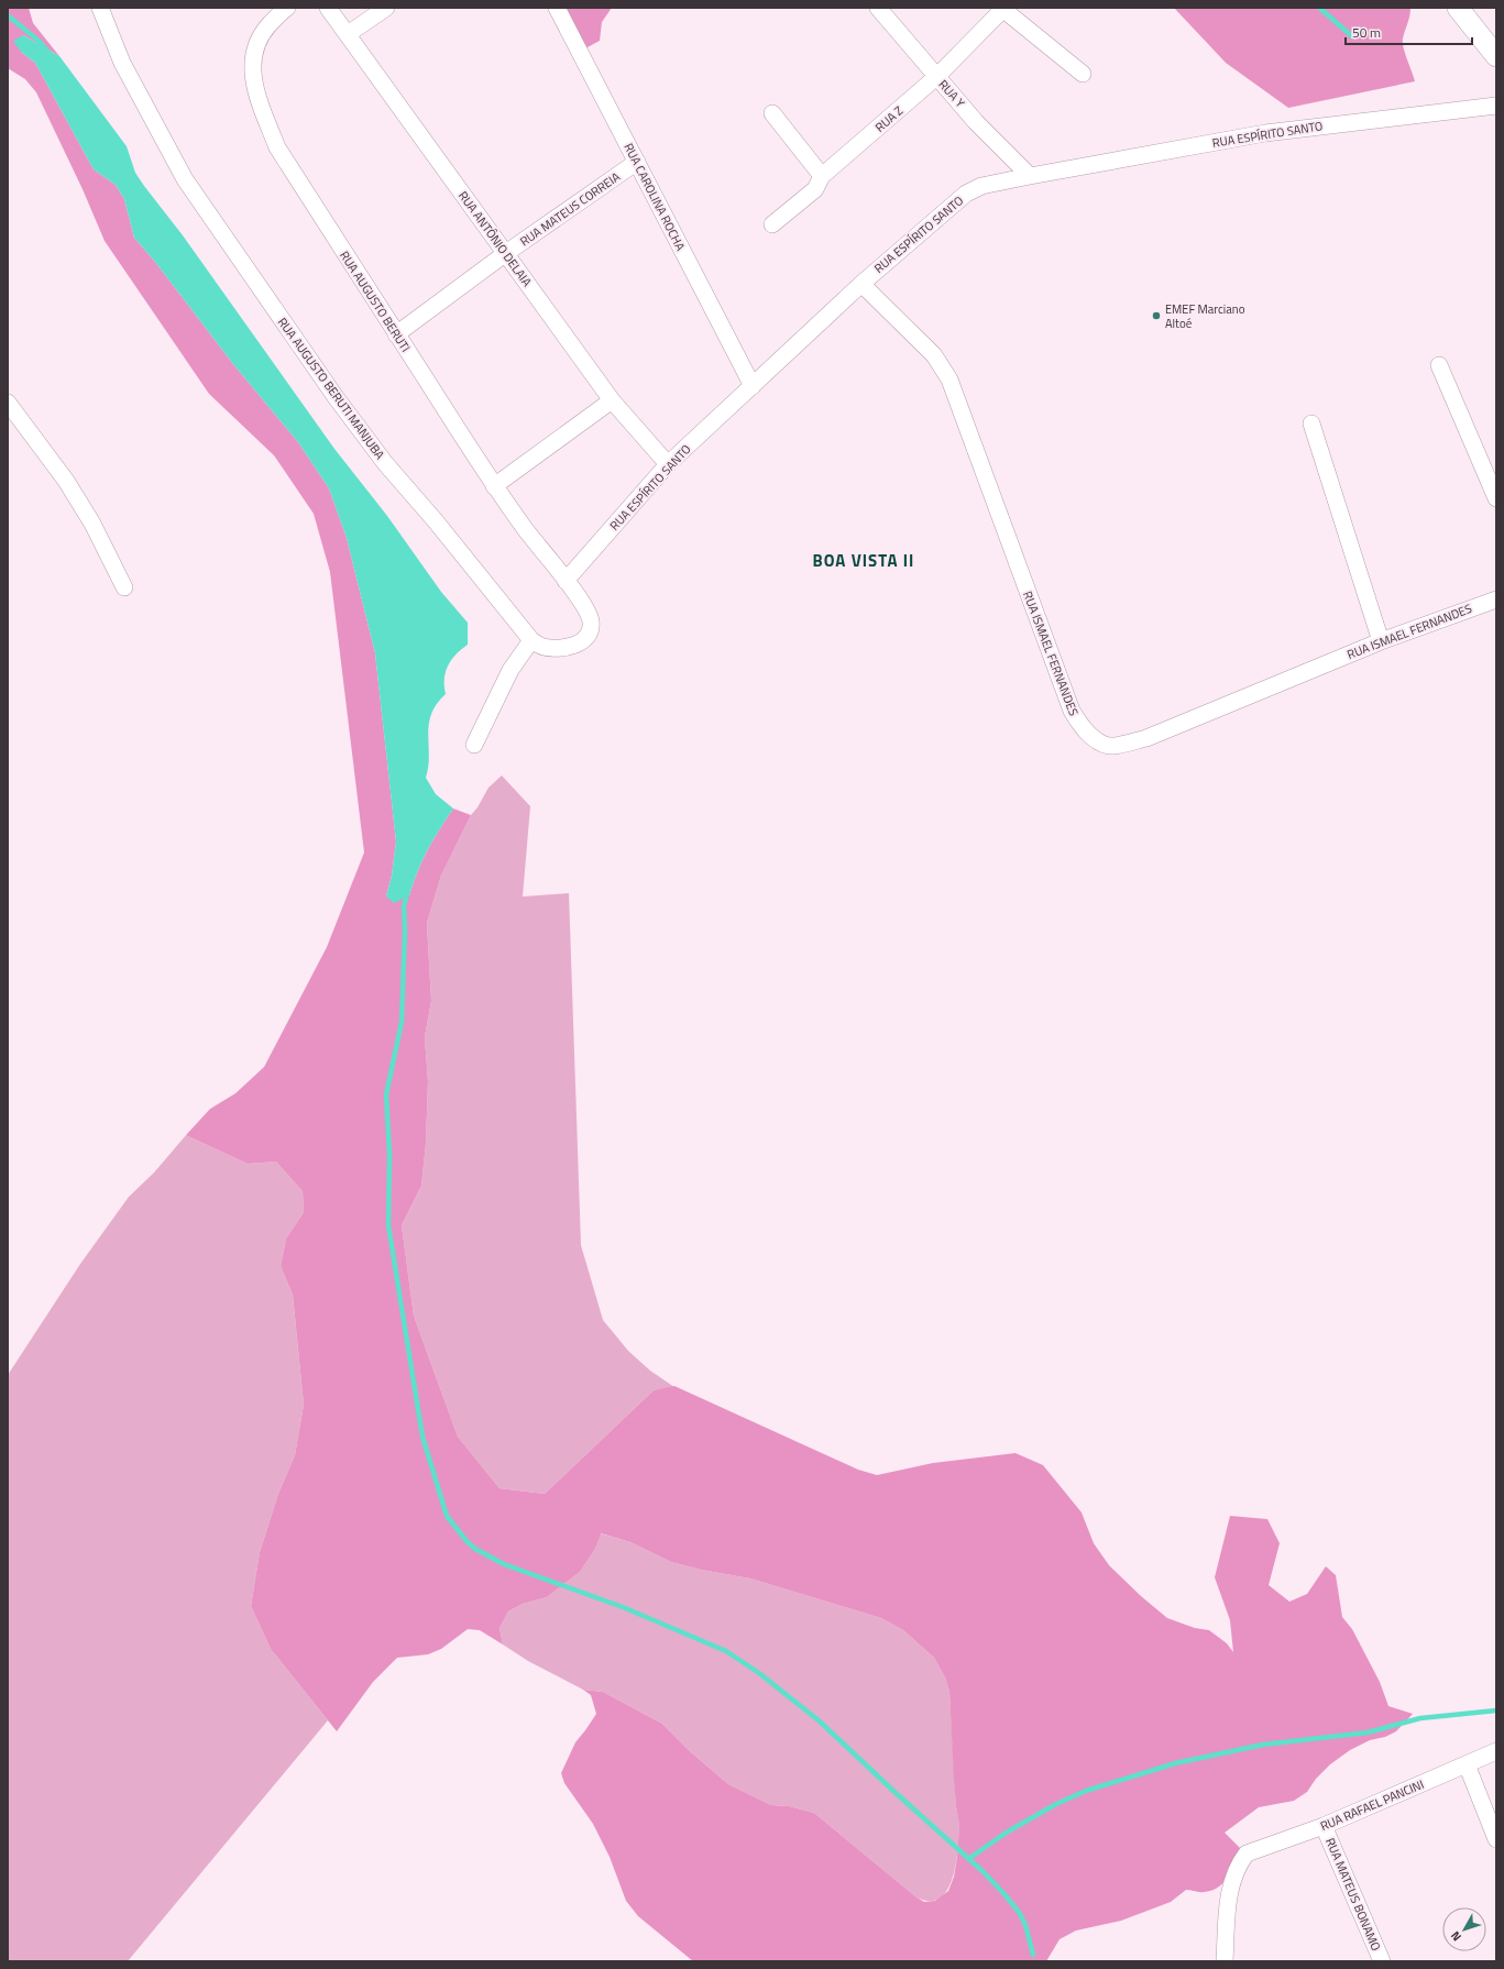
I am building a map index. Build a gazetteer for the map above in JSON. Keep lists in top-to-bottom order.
{
  "streets": {
    "street": [
      "RUA Y",
      "RUA Z",
      "RUA ESPÍRITO SANTO",
      "RUA CAROLINA ROCHA",
      "RUA MATEUS CORREIA",
      "RUA ANTÔNIO DELAIA",
      "RUA AUGUSTO BERUTI",
      "RUA AUGUSTO BERUTI MANJUBA",
      "RUA ISMAEL FERNANDES",
      "RUA RAFAEL PANCINI",
      "RUA MATEUS BONAMO"
    ]
  },
  "crossings": [
    ["RUA Y", "RUA Z"],
    ["RUA Y", "RUA ESPÍRITO SANTO"],
    ["RUA ESPÍRITO SANTO", "RUA CAROLINA ROCHA"],
    ["RUA ESPÍRITO SANTO", "RUA ANTÔNIO DELAIA"],
    ["RUA ESPÍRITO SANTO", "RUA AUGUSTO BERUTI"],
    ["RUA ESPÍRITO SANTO", "RUA AUGUSTO BERUTI MANJUBA"],
    ["RUA ESPÍRITO SANTO", "RUA ISMAEL FERNANDES"],
    ["RUA CAROLINA ROCHA", "RUA MATEUS CORREIA"],
    ["RUA MATEUS CORREIA", "RUA ANTÔNIO DELAIA"],
    ["RUA MATEUS CORREIA", "RUA AUGUSTO BERUTI"],
    ["RUA AUGUSTO BERUTI", "RUA AUGUSTO BERUTI MANJUBA"],
    ["RUA RAFAEL PANCINI", "RUA MATEUS BONAMO"]
  ],
  "districts": ["BOA VISTA II"],
  "places": ["EMEF Marciano Altoé"],
  "scale_bar": "50 m",
  "north": "bottom left"
}
